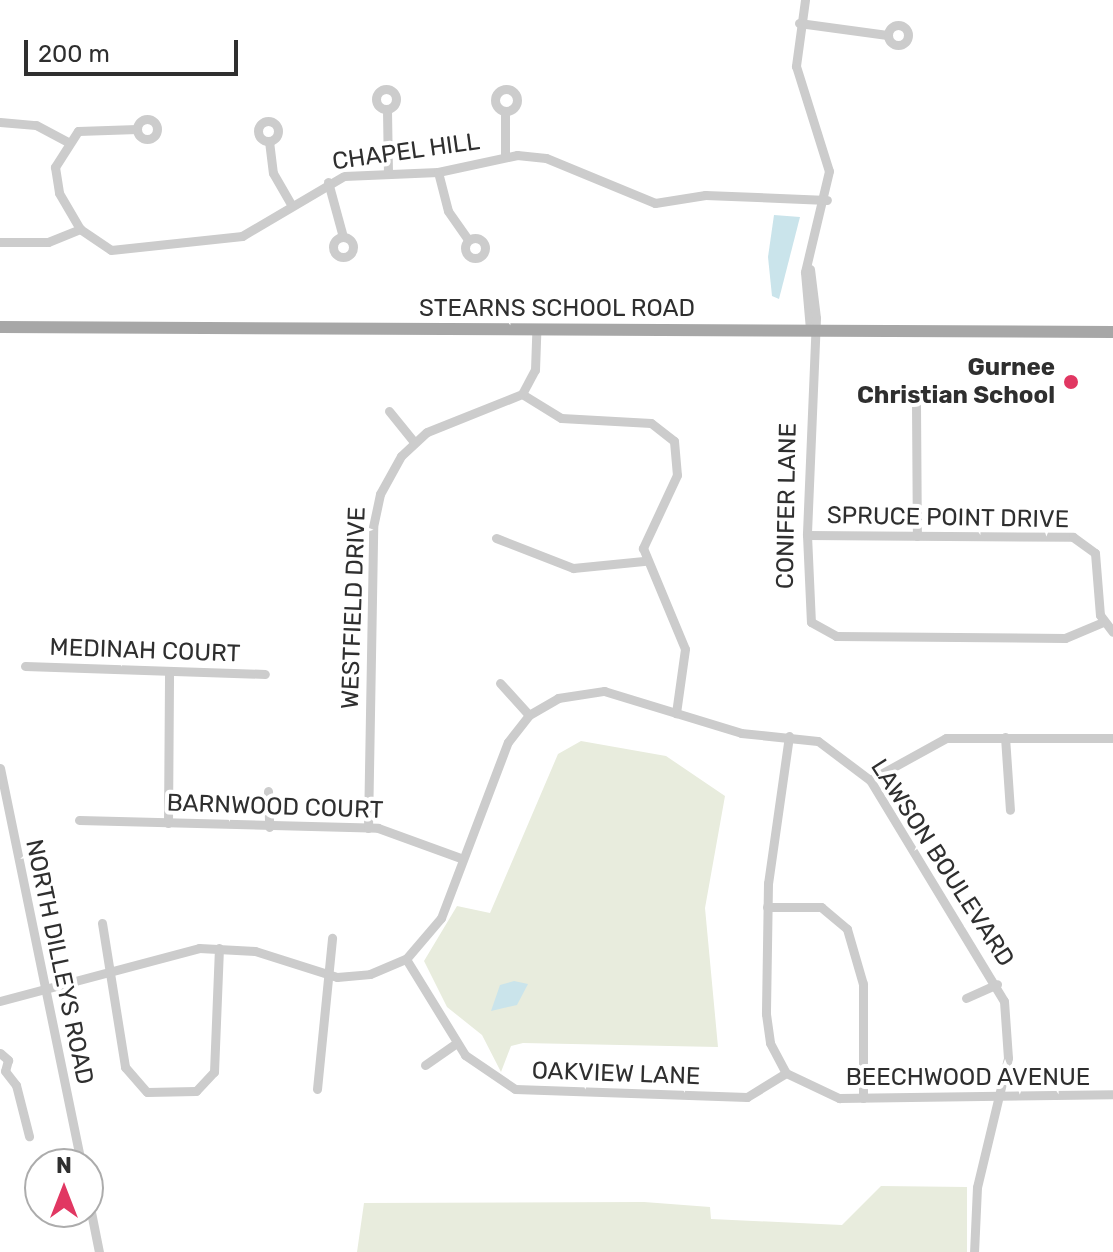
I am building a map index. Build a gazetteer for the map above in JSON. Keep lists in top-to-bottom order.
{
  "streets": {
    "main road": ["STEARNS SCHOOL ROAD"],
    "street": [
      "CHAPEL HILL",
      "CONIFER LANE",
      "SPRUCE POINT DRIVE",
      "WESTFIELD DRIVE",
      "MEDINAH COURT",
      "BARNWOOD COURT",
      "LAWSON BOULEVARD",
      "NORTH DILLEYS ROAD",
      "OAKVIEW LANE",
      "BEECHWOOD AVENUE"
    ]
  },
  "crossings": [
    ["CHAPEL HILL", "CONIFER LANE"],
    ["STEARNS SCHOOL ROAD", "CONIFER LANE"],
    ["CONIFER LANE", "SPRUCE POINT DRIVE"],
    ["WESTFIELD DRIVE", "BARNWOOD COURT"],
    ["LAWSON BOULEVARD", "BEECHWOOD AVENUE"],
    ["OAKVIEW LANE", "BEECHWOOD AVENUE"]
  ],
  "places": ["Gurnee Christian School"],
  "scale_bar": "200 m",
  "north": "top"
}
